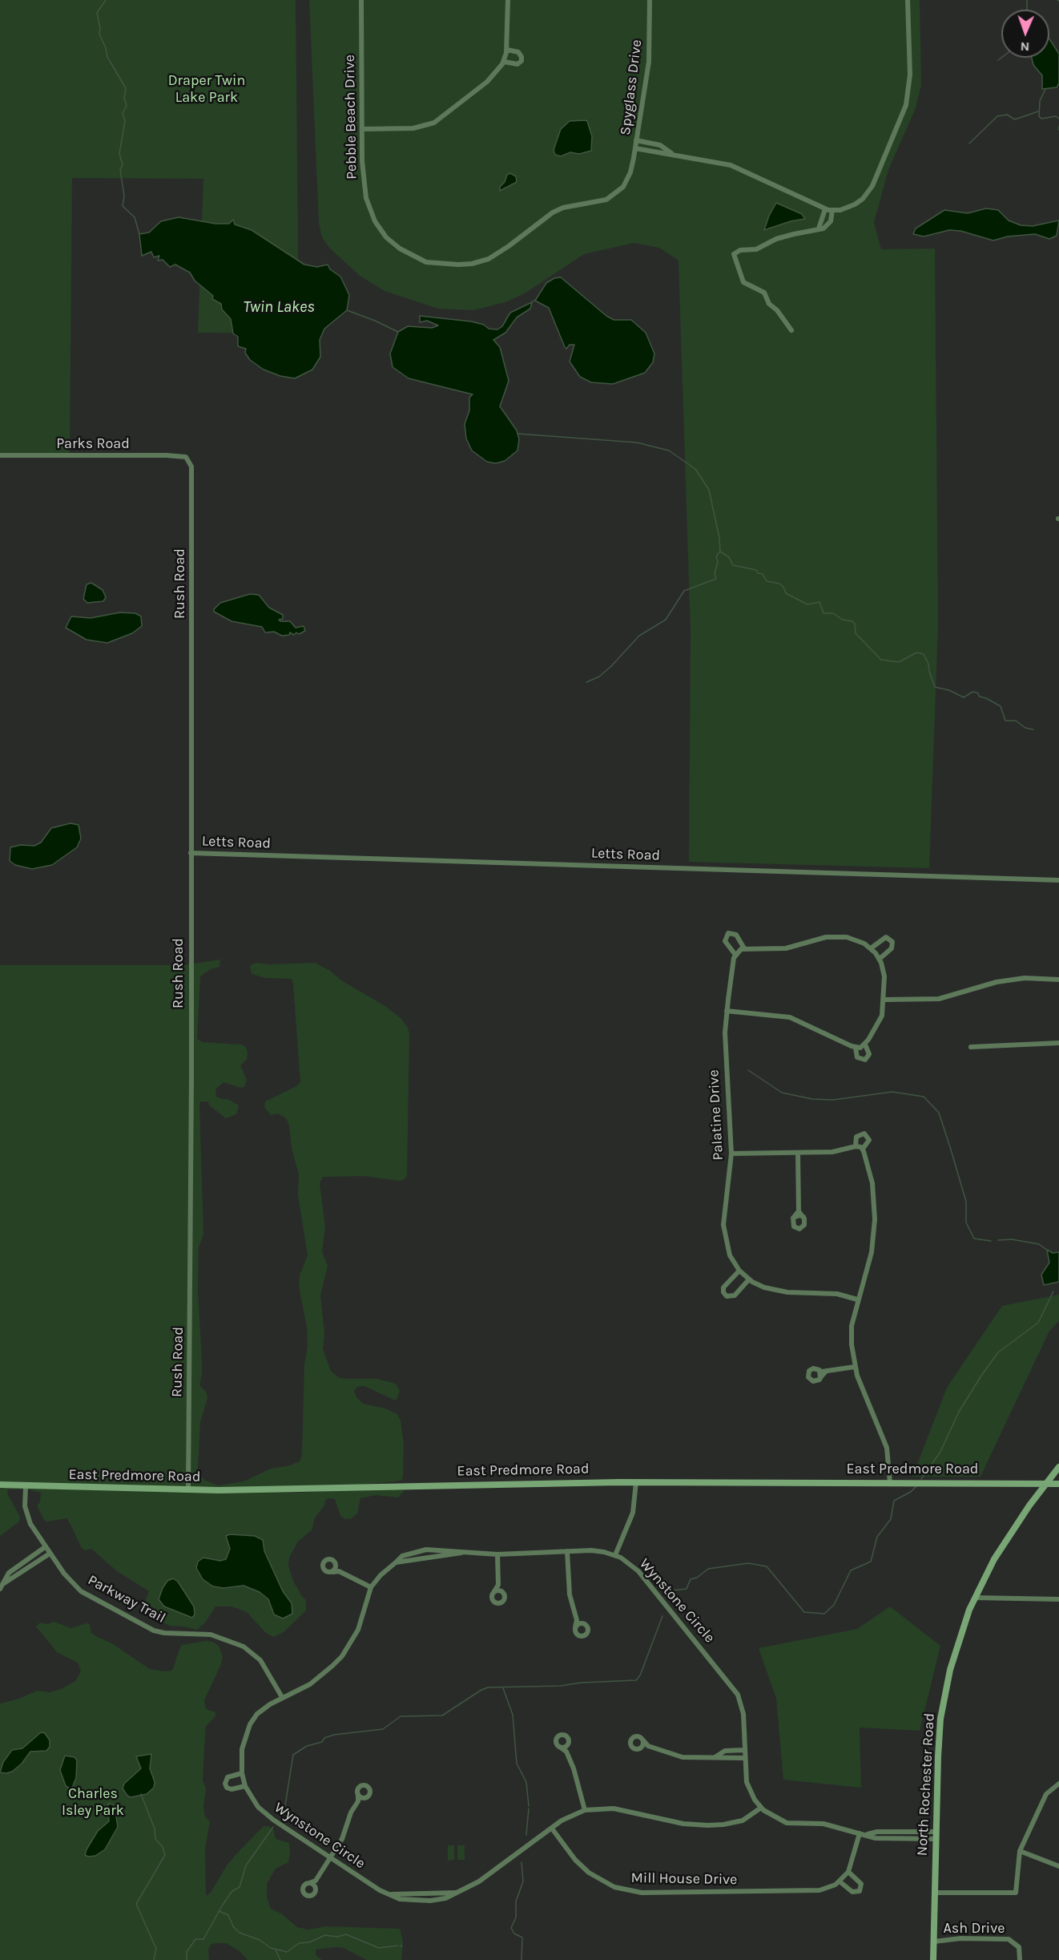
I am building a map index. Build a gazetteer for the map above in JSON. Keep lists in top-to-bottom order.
{
  "streets": {
    "street": [
      "Spyglass Drive",
      "Pebble Beach Drive",
      "Parks Road",
      "Rush Road",
      "Letts Road",
      "Palatine Drive",
      "East Predmore Road",
      "Parkway Trail",
      "Wynstone Circle",
      "North Rochester Road",
      "Mill House Drive",
      "Ash Drive"
    ]
  },
  "crossings": [
    ["Spyglass Drive", "Pebble Beach Drive"],
    ["Parks Road", "Rush Road"],
    ["Rush Road", "Letts Road"],
    ["Rush Road", "East Predmore Road"],
    ["East Predmore Road", "Parkway Trail"],
    ["East Predmore Road", "North Rochester Road"],
    ["Parkway Trail", "Wynstone Circle"],
    ["Wynstone Circle", "North Rochester Road"],
    ["Wynstone Circle", "Mill House Drive"],
    ["North Rochester Road", "Ash Drive"]
  ],
  "water": ["Twin Lakes"],
  "parks": ["Draper Twin Lake Park", "Charles Isley Park"],
  "north": "bottom"
}
